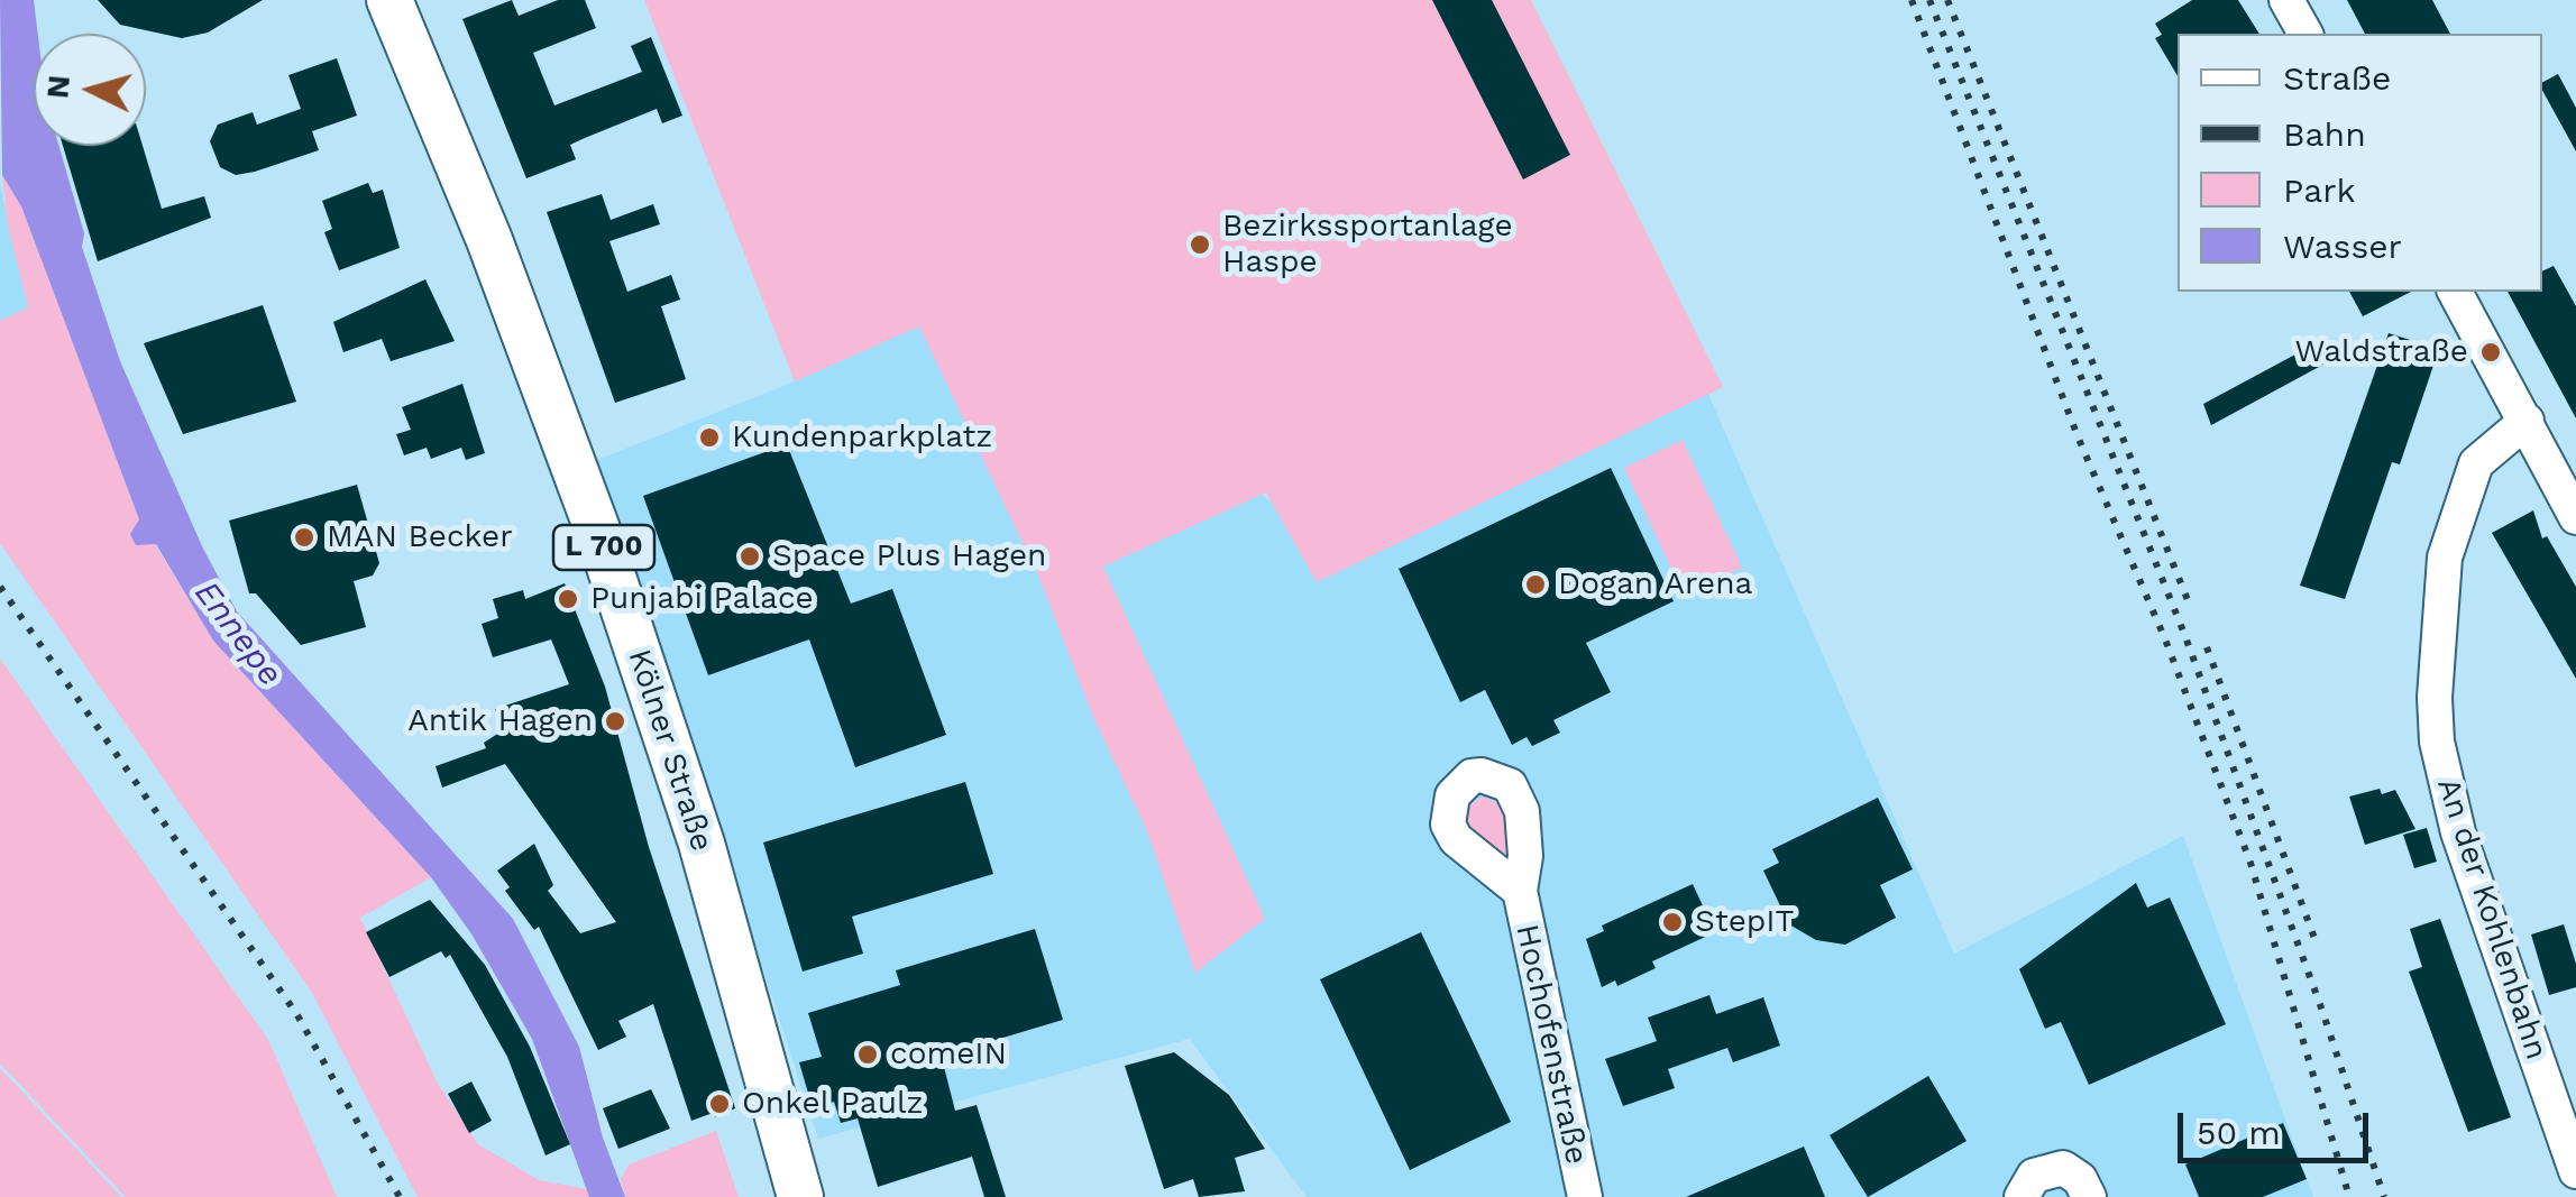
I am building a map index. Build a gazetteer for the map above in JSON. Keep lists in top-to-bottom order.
{
  "streets": {
    "main road": ["L 700", "Kölner Straße"],
    "street": ["An der Kohlenbahn", "Hochofenstraße"]
  },
  "water": ["Ennepe"],
  "places": [
    "Bezirkssportanlage Haspe",
    "Waldstraße",
    "Kundenparkplatz",
    "MAN Becker",
    "Space Plus Hagen",
    "Dogan Arena",
    "Punjabi Palace",
    "Antik Hagen",
    "StepIT",
    "comeIN",
    "Onkel Paulz"
  ],
  "legend": [
    "Straße",
    "Bahn",
    "Park",
    "Wasser"
  ],
  "scale_bar": "50 m",
  "north": "left"
}
